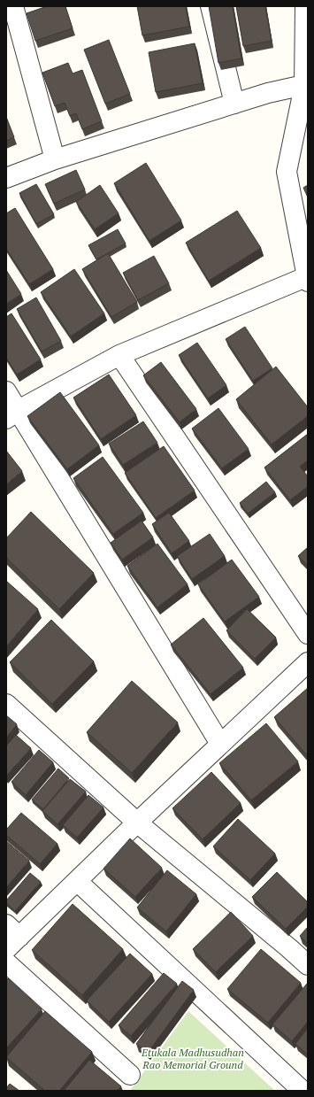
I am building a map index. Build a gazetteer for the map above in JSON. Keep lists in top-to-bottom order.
{
  "parks": ["Etukala Madhusudhan Rao Memorial Ground"]
}
